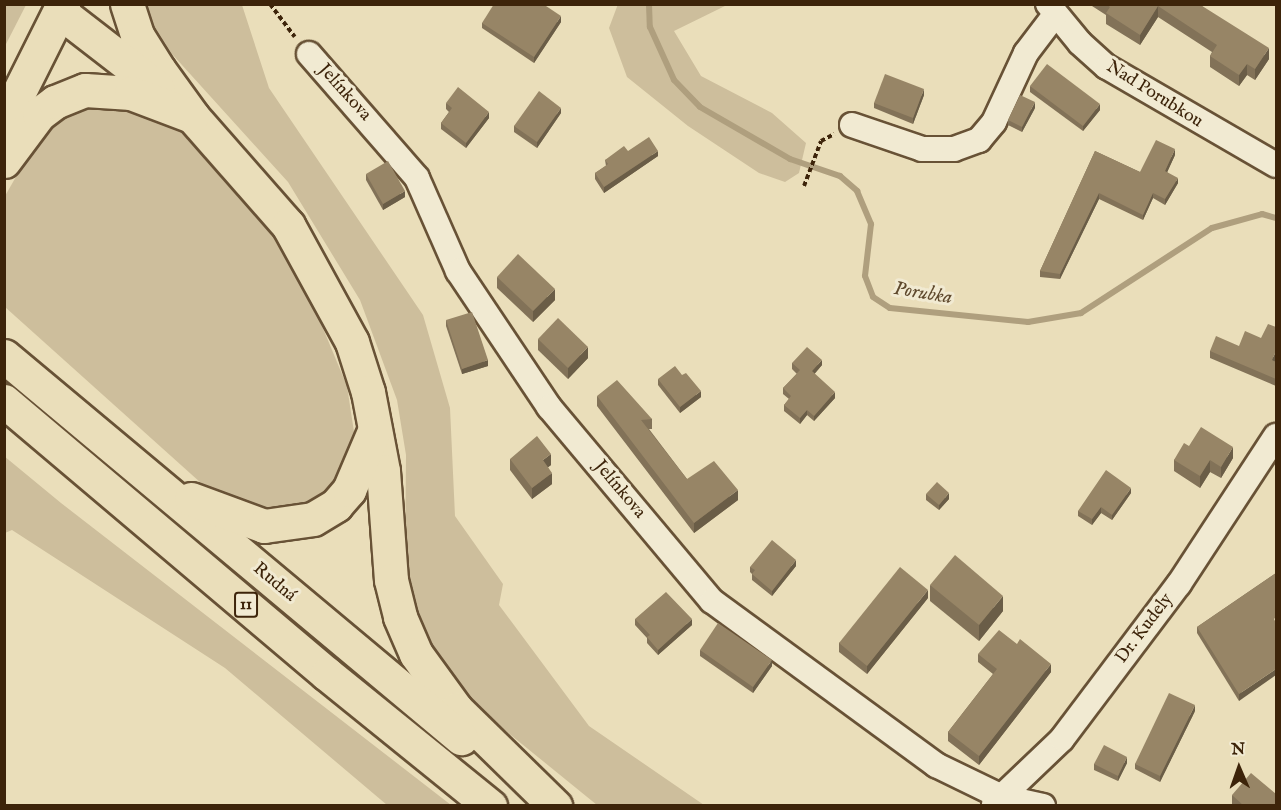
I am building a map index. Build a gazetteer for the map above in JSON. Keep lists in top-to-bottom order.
{
  "streets": {
    "highway": ["Rudná", "11"],
    "street": ["Jelínkova", "Nad Porubkou", "Dr. Kudely"]
  },
  "crossings": [
    ["Jelínkova", "Dr. Kudely"]
  ],
  "water": ["Porubka"],
  "north": "top"
}
